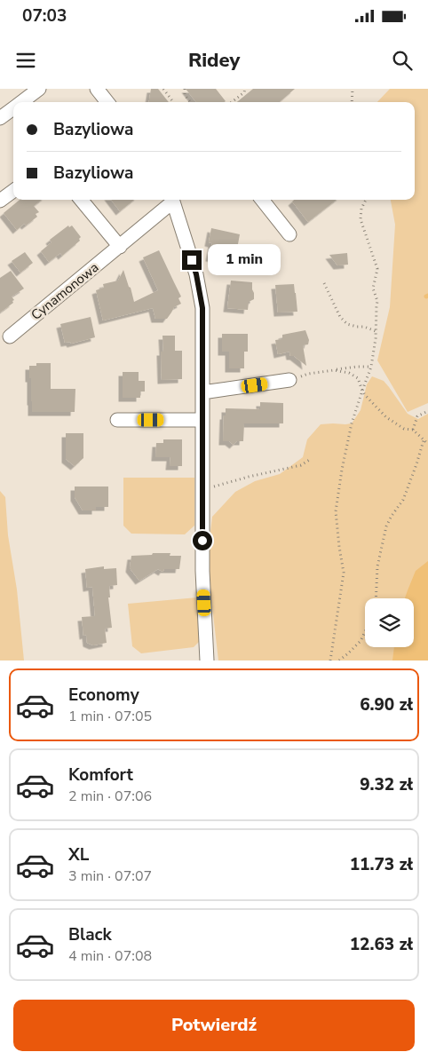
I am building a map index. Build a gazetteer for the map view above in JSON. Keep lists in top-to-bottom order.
{
  "streets": {
    "street": ["Cynamonowa"]
  },
  "page": {
    "status": "07:03",
    "header": "Ridey",
    "banner": ["Bazyliowa", "Bazyliowa"],
    "bubble": "1 min",
    "list": [
      {
        "name": "Economy",
        "note": "1 min · 07:05",
        "value": "6.90 zł"
      },
      {
        "name": "Komfort",
        "note": "2 min · 07:06",
        "value": "9.32 zł"
      },
      {
        "name": "XL",
        "note": "3 min · 07:07",
        "value": "11.73 zł"
      },
      {
        "name": "Black",
        "note": "4 min · 07:08",
        "value": "12.63 zł"
      }
    ],
    "buttons": "Potwierdź"
  }
}
